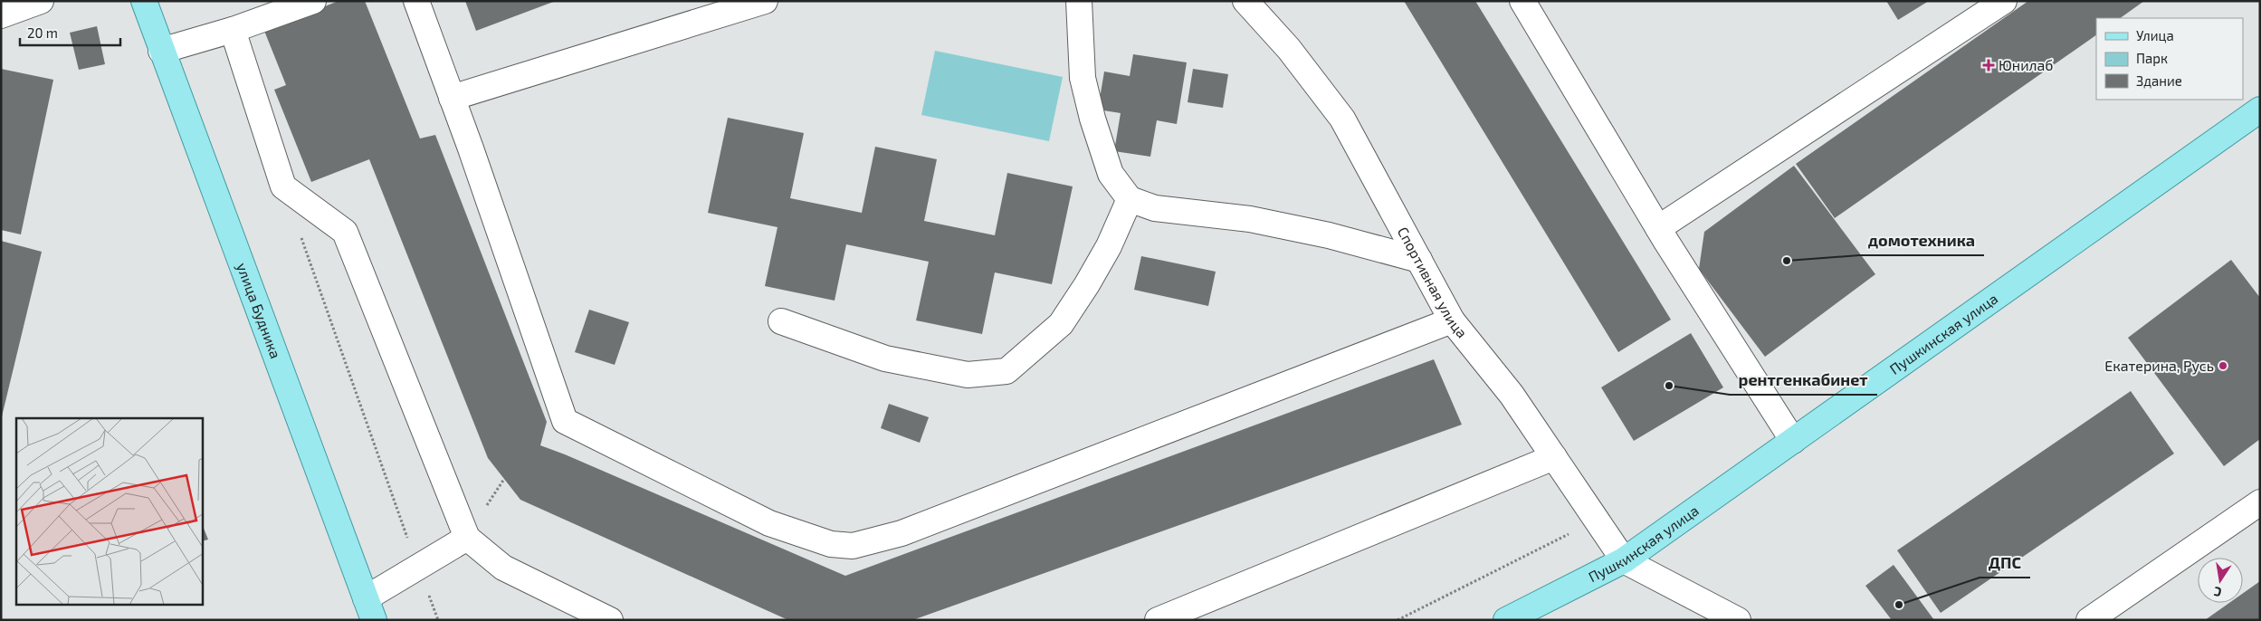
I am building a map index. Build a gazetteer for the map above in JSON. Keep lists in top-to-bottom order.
{
  "streets": {
    "main road": ["улица Будника", "Пушкинская улица"],
    "lane": ["Спортивная улица"]
  },
  "crossings": [
    ["Спортивная улица", "Пушкинская улица"]
  ],
  "places": {
    "health": ["Юнилаб"],
    "other": [
      "домотехника",
      "Екатерина, Русь",
      "рентгенкабинет",
      "ДПС"
    ]
  },
  "legend": ["Улица", "Парк", "Здание"],
  "scale_bar": "20 m",
  "north": "bottom"
}
